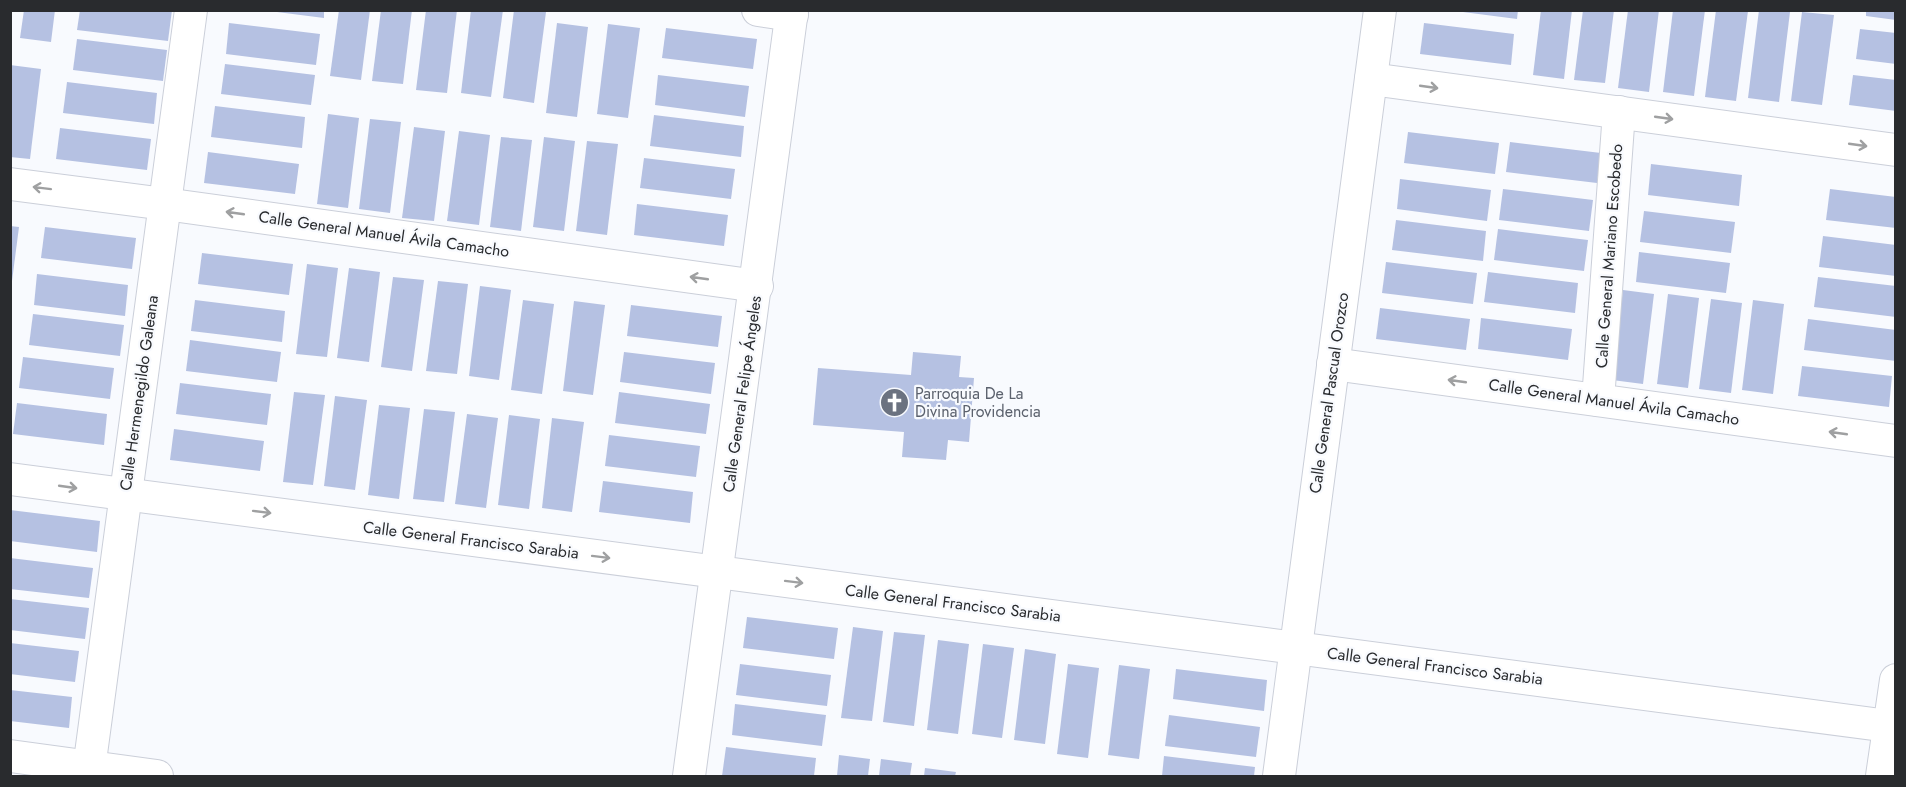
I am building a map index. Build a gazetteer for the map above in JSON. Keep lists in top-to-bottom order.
{
  "streets": {
    "street": [
      "Calle General Manuel Ávila Camacho",
      "Calle General Mariano Escobedo",
      "Calle Hermenegildo Galeana",
      "Calle General Pascual Orozco",
      "Calle General Felipe Ángeles",
      "Calle General Francisco Sarabia"
    ]
  },
  "crossings": [
    ["Calle General Manuel Ávila Camacho", "Calle General Mariano Escobedo"],
    ["Calle General Manuel Ávila Camacho", "Calle Hermenegildo Galeana"],
    ["Calle General Manuel Ávila Camacho", "Calle General Pascual Orozco"],
    ["Calle General Manuel Ávila Camacho", "Calle General Felipe Ángeles"],
    ["Calle Hermenegildo Galeana", "Calle General Francisco Sarabia"],
    ["Calle General Pascual Orozco", "Calle General Francisco Sarabia"],
    ["Calle General Felipe Ángeles", "Calle General Francisco Sarabia"]
  ],
  "one_way": ["Calle General Manuel Ávila Camacho", "Calle General Francisco Sarabia"],
  "places": {
    "church": ["Parroquia De La Divina Providencia"]
  }
}
